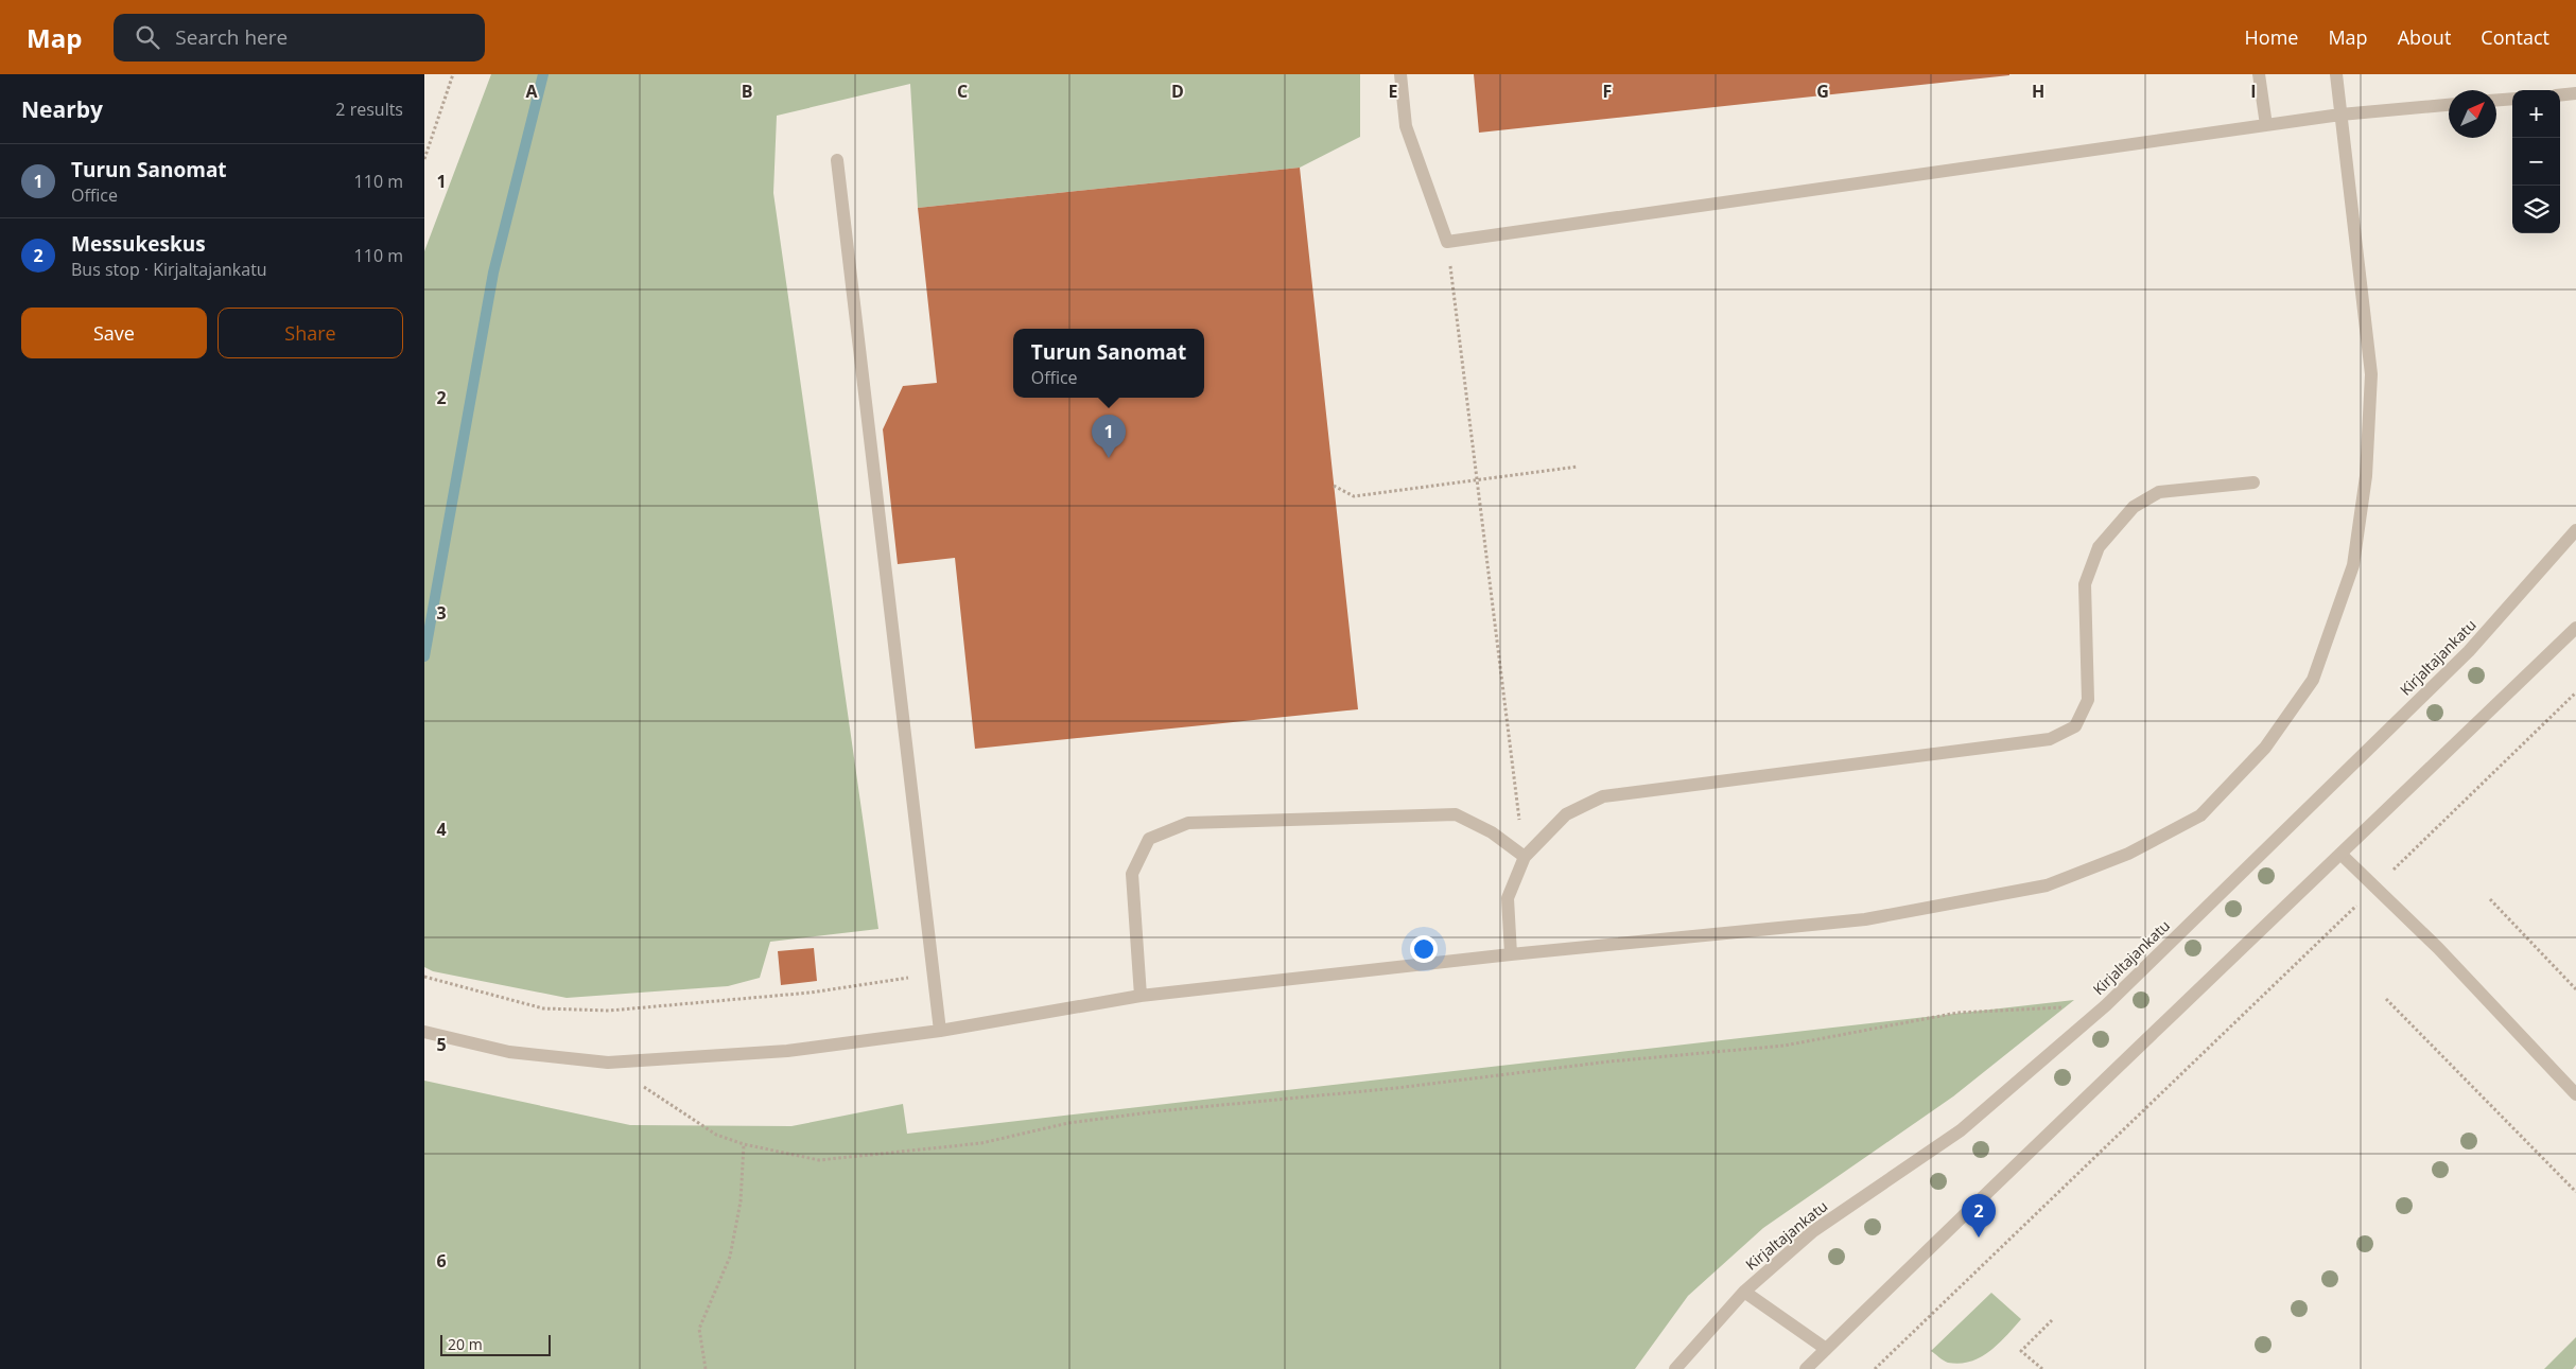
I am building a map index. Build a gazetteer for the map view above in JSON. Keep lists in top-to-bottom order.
{
  "streets": {
    "street": ["Kirjaltajankatu"]
  },
  "scale_bar": "20 m",
  "north": "top right",
  "page": {
    "header": "Map",
    "search": "Search here",
    "nav": [
      "Home",
      "Map",
      "About",
      "Contact"
    ],
    "heading": ["Nearby", "2 results"],
    "map_buttons": ["+", "−"],
    "list": [
      {
        "mark": "1",
        "name": "Turun Sanomat",
        "note": "Office",
        "value": "110 m"
      },
      {
        "mark": "2",
        "name": "Messukeskus",
        "note": "Bus stop · Kirjaltajankatu",
        "value": "110 m"
      }
    ],
    "buttons": ["Save", "Share"],
    "popup": ["Turun Sanomat", "Office"],
    "pins": ["1", "2"],
    "scale": "20 m"
  },
  "grid": {
    "columns": [
      "A",
      "B",
      "C",
      "D",
      "E",
      "F",
      "G",
      "H",
      "I"
    ],
    "rows": [
      "1",
      "2",
      "3",
      "4",
      "5",
      "6"
    ]
  }
}
